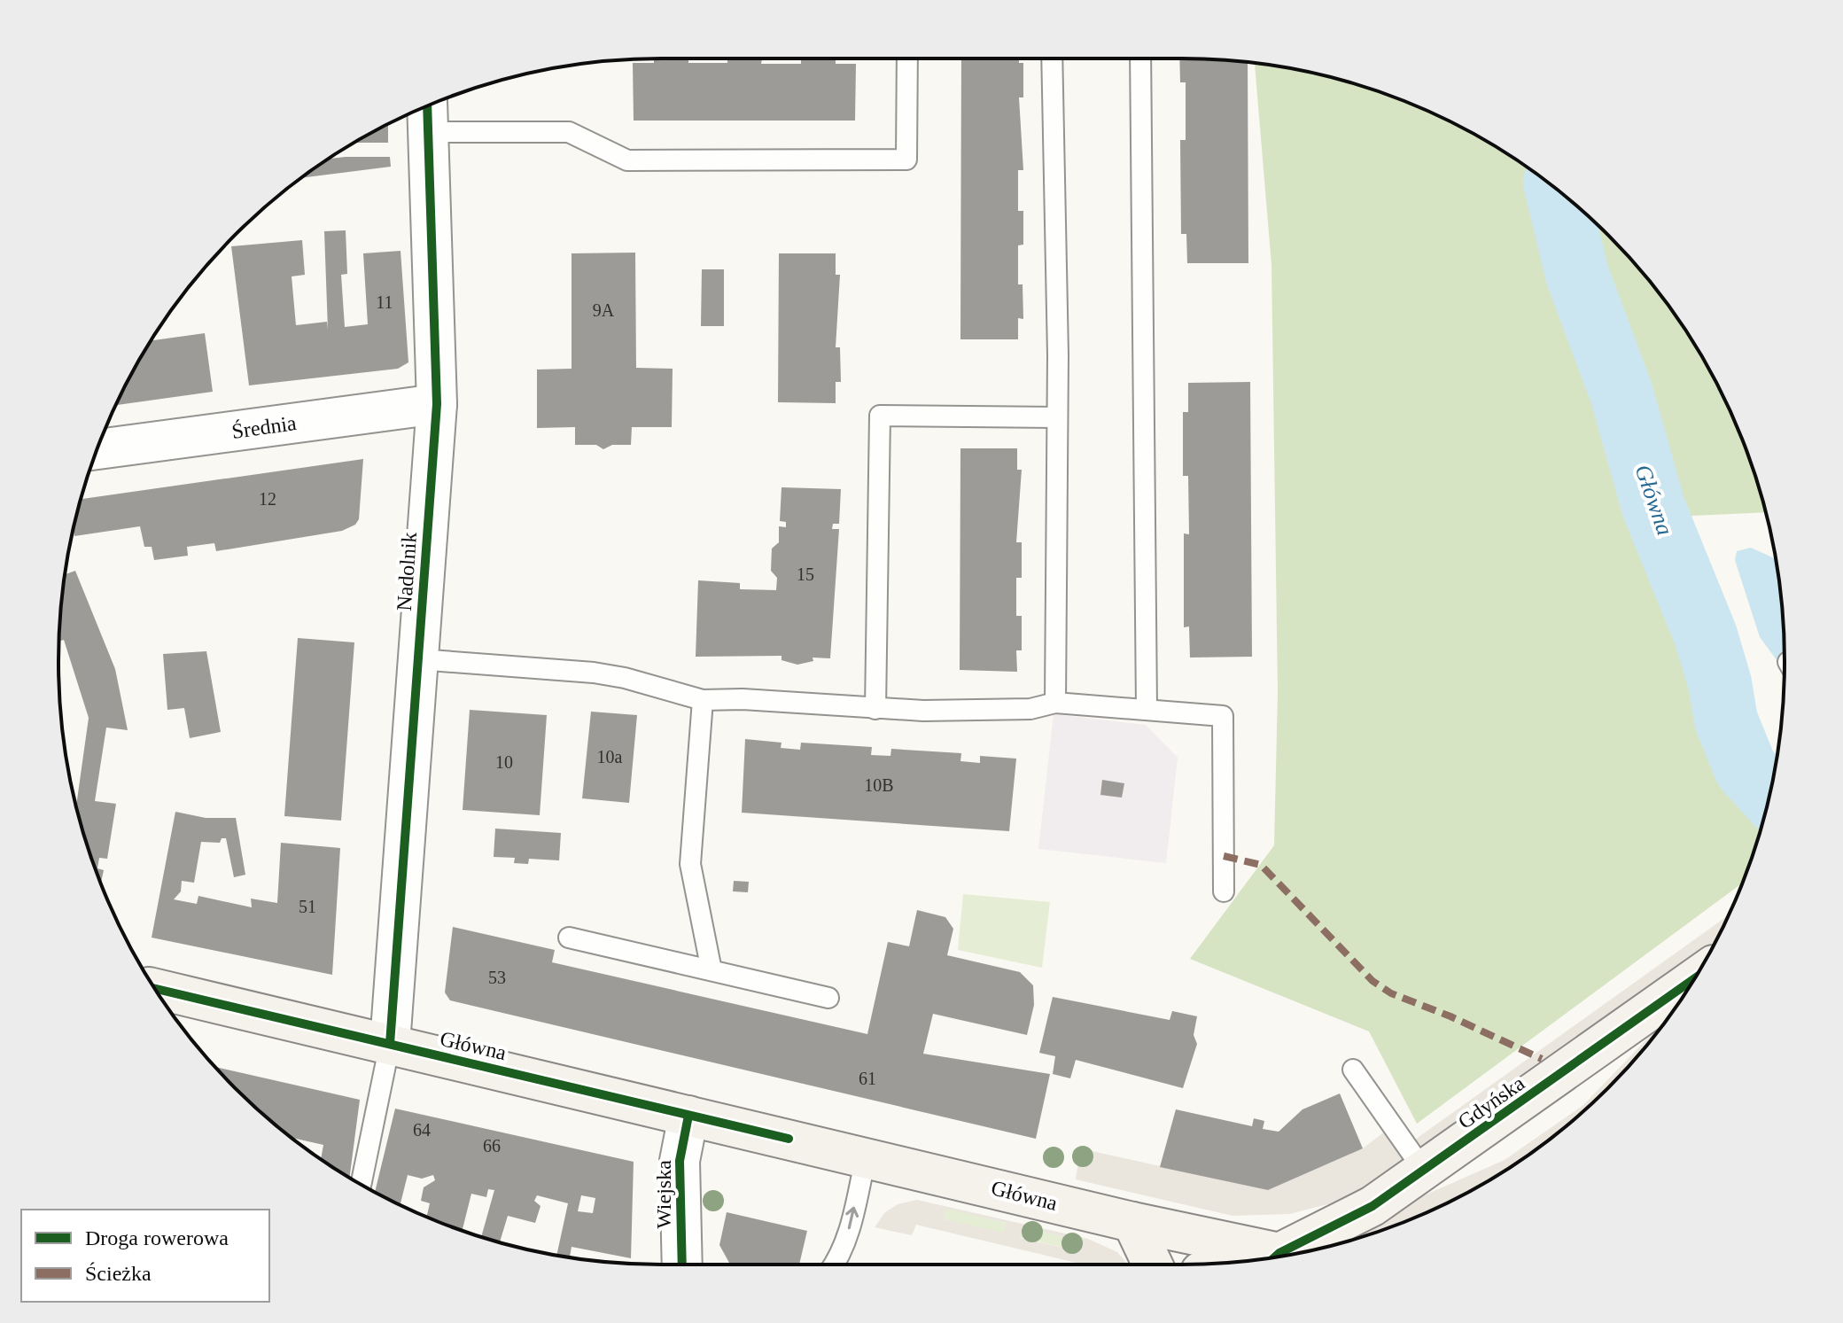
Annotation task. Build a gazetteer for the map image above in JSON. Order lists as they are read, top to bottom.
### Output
{
  "streets": {
    "street": [
      "Średnia",
      "Nadolnik",
      "Główna",
      "Gdyńska",
      "Wiejska"
    ]
  },
  "crossings": [
    ["Średnia", "Nadolnik"],
    ["Nadolnik", "Główna"],
    ["Główna", "Wiejska"]
  ],
  "water": ["Główna"],
  "house_numbers": [
    "11",
    "9A",
    "12",
    "15",
    "10a",
    "10",
    "10B",
    "51",
    "53",
    "61",
    "64",
    "66"
  ],
  "legend": ["Droga rowerowa", "Ścieżka"]
}
